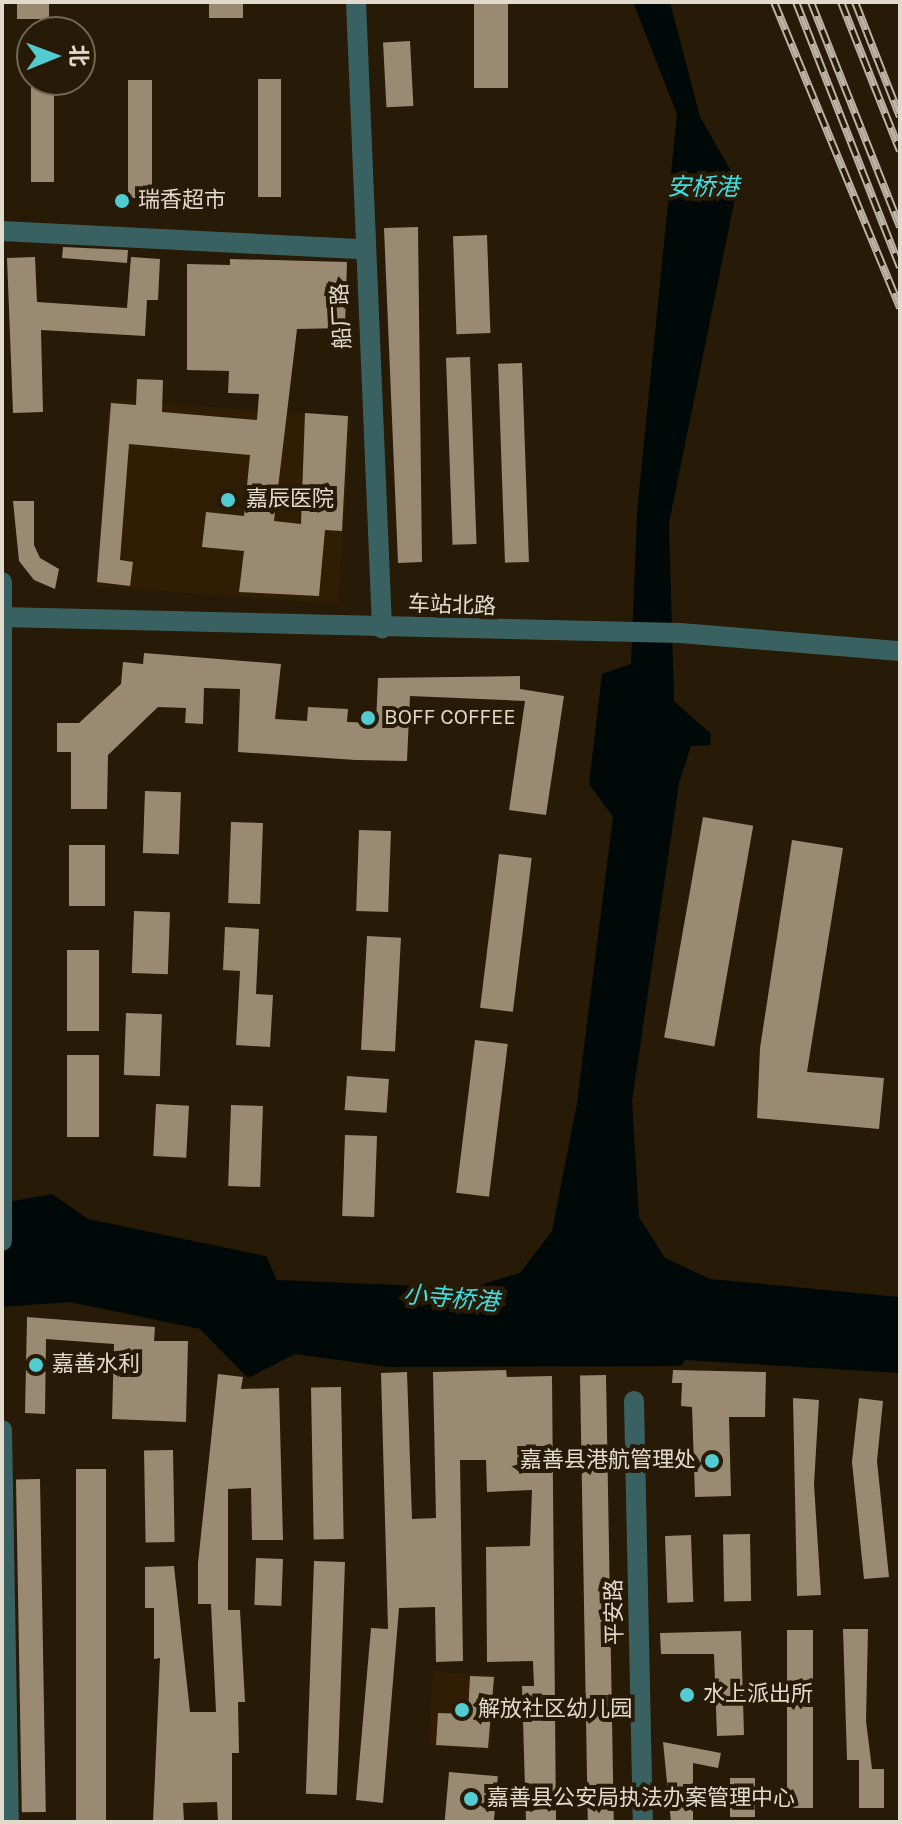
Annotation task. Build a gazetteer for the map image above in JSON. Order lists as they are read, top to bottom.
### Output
{
  "streets": {
    "street": ["船厂路", "车站北路", "平安路"]
  },
  "crossings": [
    ["船厂路", "车站北路"]
  ],
  "water": ["安桥港", "小寺桥港"],
  "places": [
    "瑞香超市",
    "嘉辰医院",
    "BOFF COFFEE",
    "嘉善水利",
    "嘉善县港航管理处",
    "水上派出所",
    "解放社区幼儿园",
    "嘉善县公安局执法办案管理中心"
  ],
  "north": "right"
}
